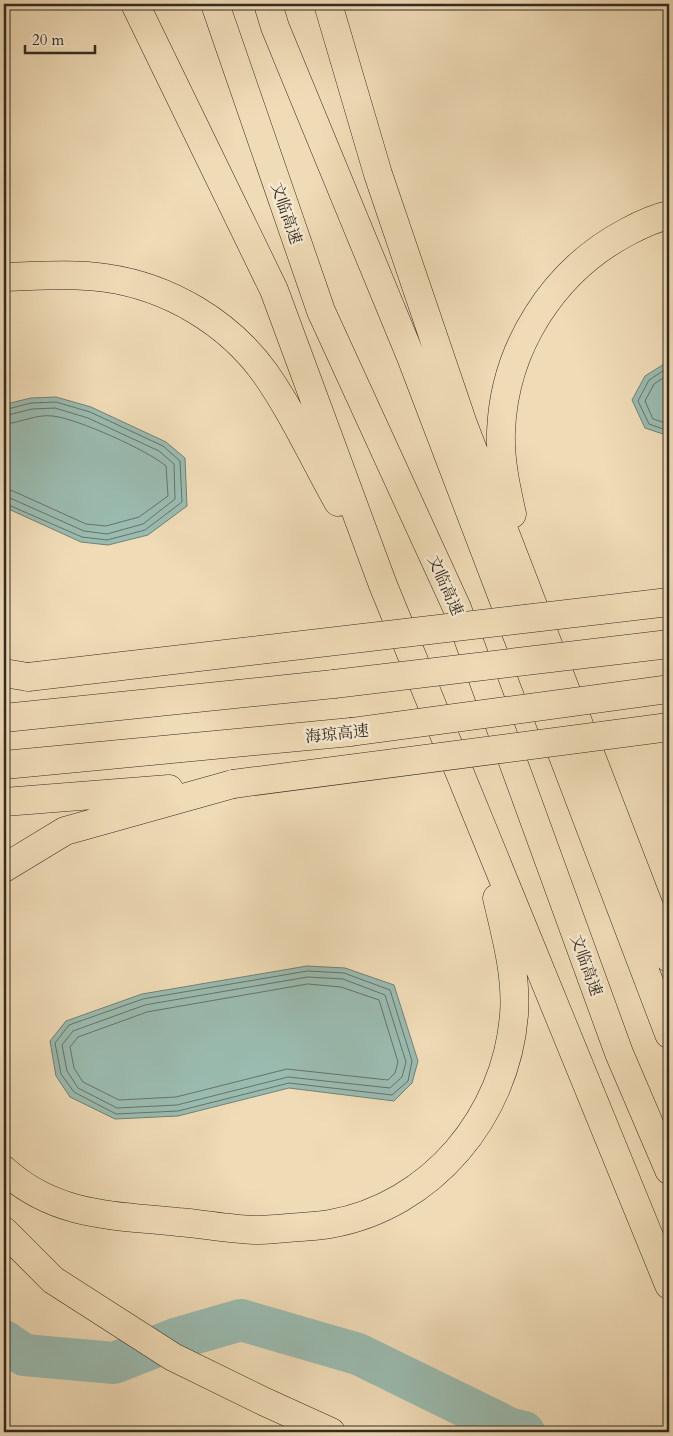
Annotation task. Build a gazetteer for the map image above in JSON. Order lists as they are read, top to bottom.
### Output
{
  "streets": {
    "highway": ["文临高速", "海琼高速"]
  },
  "scale_bar": "20 m"
}
